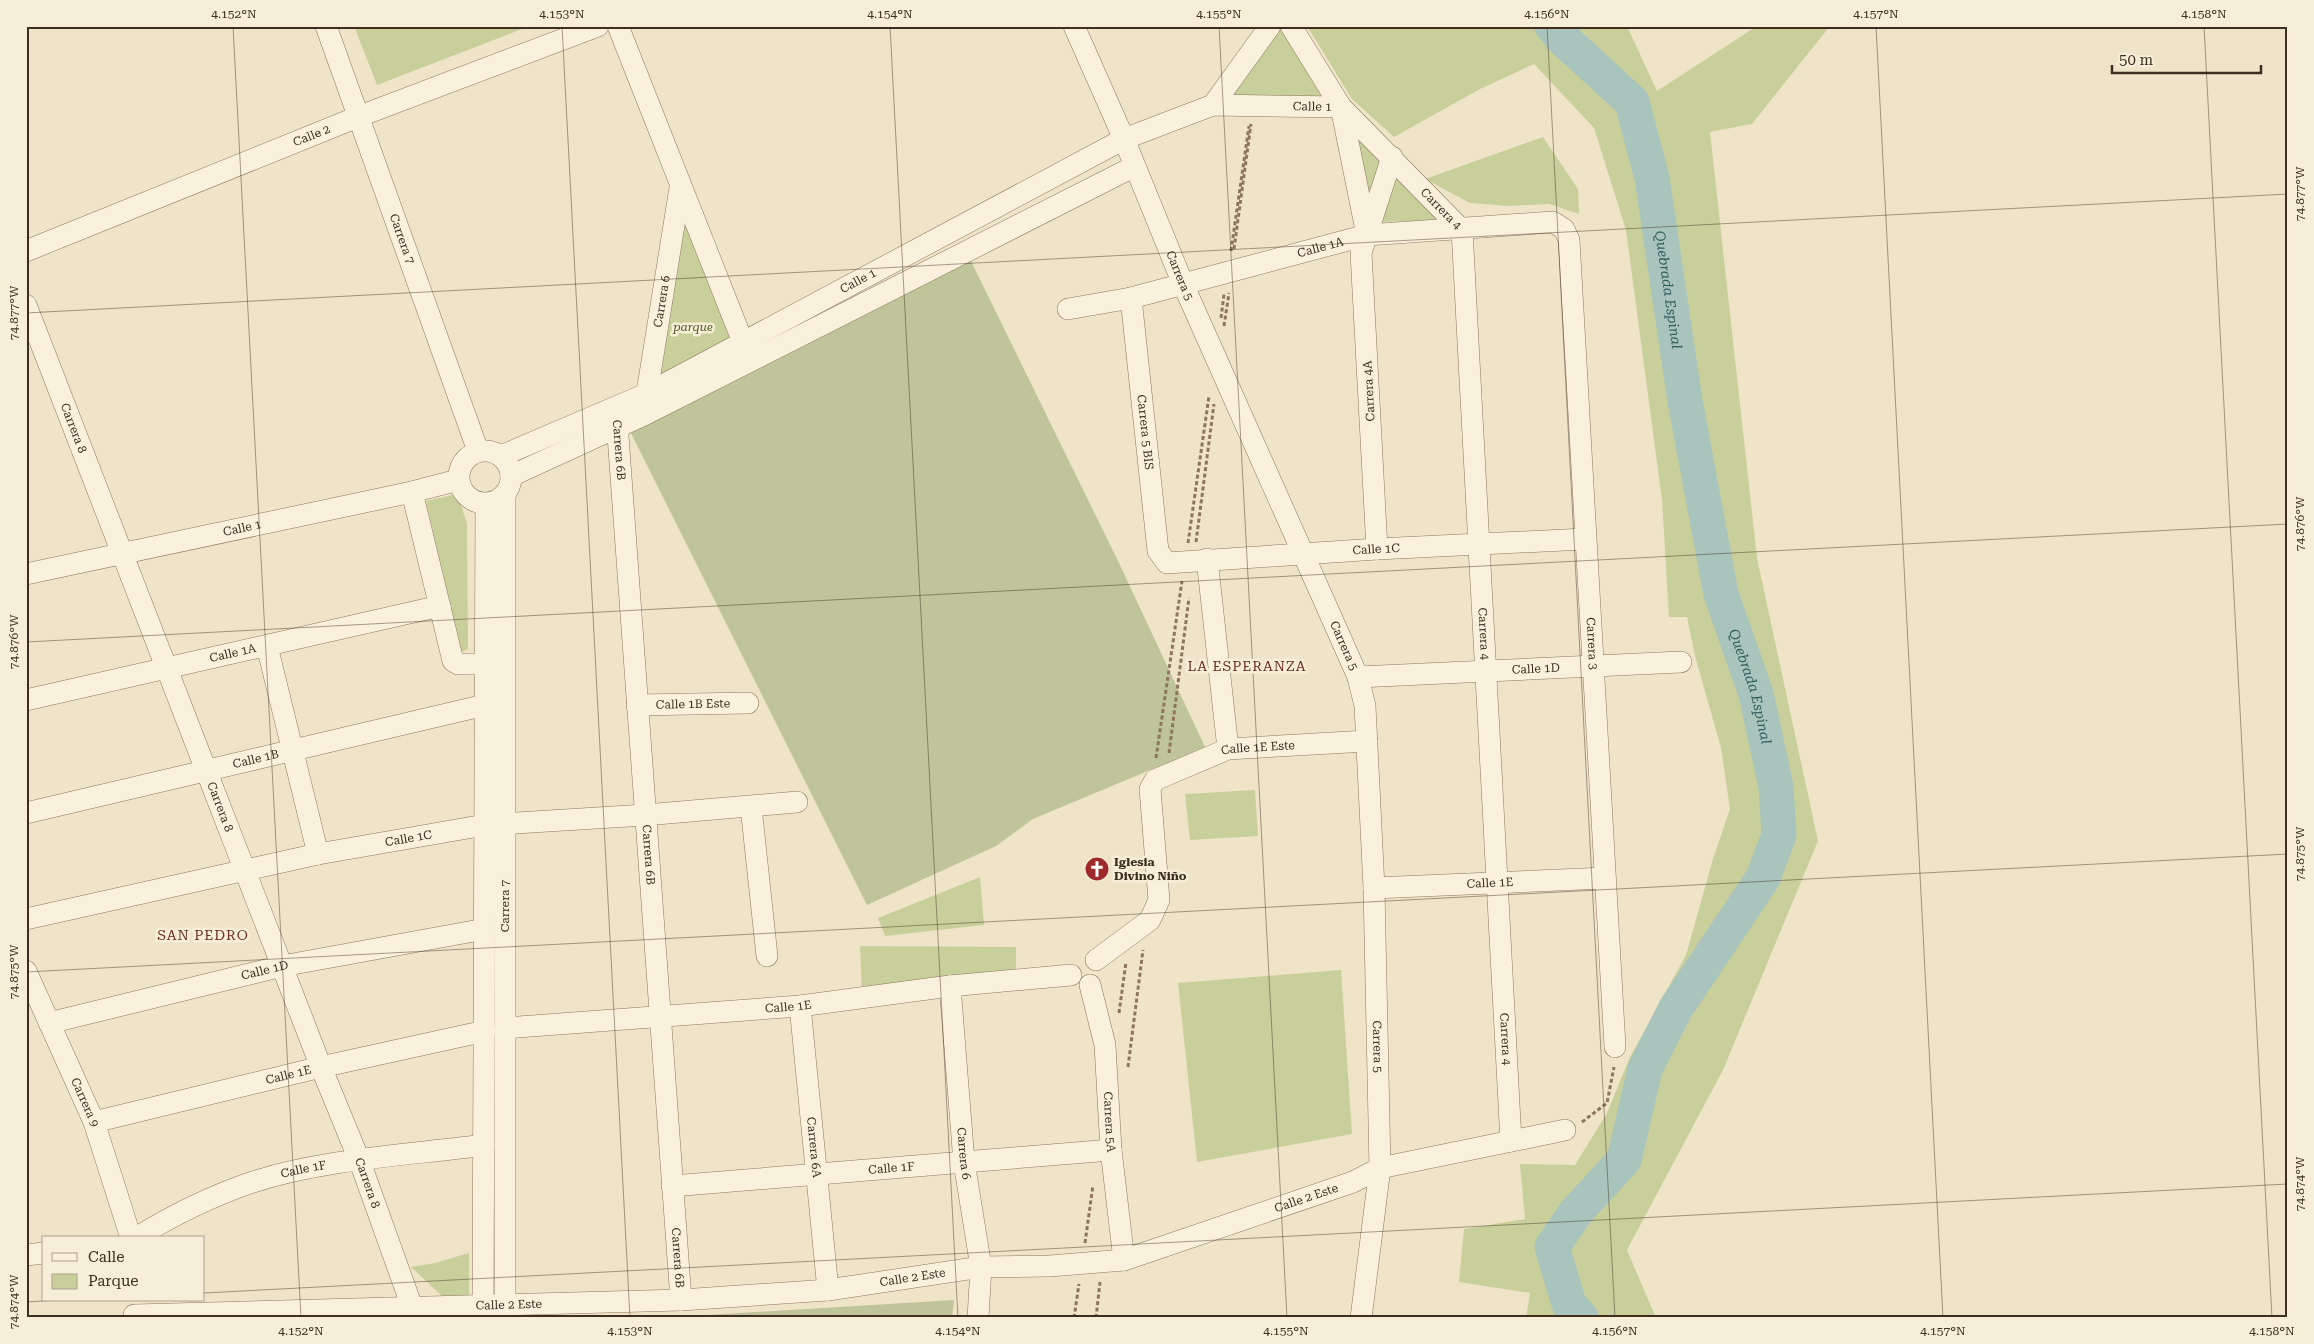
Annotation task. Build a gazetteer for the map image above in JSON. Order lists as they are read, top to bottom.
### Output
{
  "streets": {
    "street": [
      "Calle 1",
      "Calle 2",
      "Carrera 4",
      "Carrera 7",
      "Calle 1A",
      "Carrera 5",
      "Carrera 6",
      "Carrera 4A",
      "Carrera 8",
      "Carrera 5 BIS",
      "Carrera 6B",
      "Calle 1C",
      "Carrera 3",
      "Calle 1D",
      "Calle 1B Este",
      "Calle 1E Este",
      "Calle 1B",
      "Calle 1E",
      "Carrera 9",
      "Carrera 5A",
      "Carrera 6A",
      "Calle 1F",
      "Calle 2 Este"
    ]
  },
  "crossings": [
    ["Calle 1", "Carrera 4"],
    ["Calle 1", "Carrera 7"],
    ["Calle 1", "Carrera 5"],
    ["Calle 1", "Carrera 6"],
    ["Calle 1", "Carrera 4A"],
    ["Calle 1", "Carrera 8"],
    ["Calle 1", "Carrera 6B"],
    ["Calle 2", "Carrera 7"],
    ["Carrera 4", "Calle 1A"],
    ["Carrera 4", "Carrera 4A"],
    ["Carrera 4", "Calle 1C"],
    ["Carrera 4", "Calle 1D"],
    ["Carrera 4", "Calle 1E"],
    ["Carrera 4", "Calle 2 Este"],
    ["Carrera 7", "Calle 1C"],
    ["Carrera 7", "Calle 1D"],
    ["Carrera 7", "Calle 1B"],
    ["Carrera 7", "Calle 1E"],
    ["Carrera 7", "Calle 1F"],
    ["Carrera 7", "Calle 2 Este"],
    ["Calle 1A", "Carrera 5"],
    ["Calle 1A", "Carrera 4A"],
    ["Calle 1A", "Carrera 8"],
    ["Calle 1A", "Carrera 5 BIS"],
    ["Calle 1A", "Carrera 3"],
    ["Carrera 5", "Calle 1C"],
    ["Carrera 5", "Calle 1D"],
    ["Carrera 5", "Calle 1E Este"],
    ["Carrera 5", "Calle 1E"],
    ["Carrera 5", "Calle 2 Este"],
    ["Carrera 6", "Calle 1E"],
    ["Carrera 6", "Calle 1F"],
    ["Carrera 6", "Calle 2 Este"],
    ["Carrera 4A", "Calle 1C"],
    ["Carrera 8", "Calle 1C"],
    ["Carrera 8", "Calle 1D"],
    ["Carrera 8", "Calle 1B"],
    ["Carrera 8", "Calle 1E"],
    ["Carrera 8", "Calle 1F"],
    ["Carrera 8", "Calle 2 Este"],
    ["Carrera 5 BIS", "Calle 1C"],
    ["Carrera 6B", "Calle 1C"],
    ["Carrera 6B", "Calle 1B Este"],
    ["Carrera 6B", "Calle 1E"],
    ["Carrera 6B", "Calle 1F"],
    ["Carrera 6B", "Calle 2 Este"],
    ["Calle 1C", "Carrera 3"],
    ["Carrera 3", "Calle 1D"],
    ["Carrera 3", "Calle 1E"],
    ["Calle 1D", "Carrera 9"],
    ["Calle 1E", "Carrera 9"],
    ["Calle 1E", "Carrera 5A"],
    ["Calle 1E", "Carrera 6A"],
    ["Carrera 5A", "Calle 1F"],
    ["Carrera 5A", "Calle 2 Este"],
    ["Carrera 6A", "Calle 1F"],
    ["Carrera 6A", "Calle 2 Este"]
  ],
  "districts": ["LA ESPERANZA", "SAN PEDRO"],
  "water": ["Quebrada Espinal"],
  "parks": ["parque"],
  "places": {
    "church": ["Iglesia Divino Niño"]
  },
  "legend": ["Calle", "Parque"],
  "scale_bar": "50 m",
  "coordinates": [
    "4.152°N",
    "4.153°N",
    "4.154°N",
    "4.155°N",
    "4.156°N",
    "4.157°N",
    "4.158°N",
    "74.877°W",
    "74.876°W",
    "74.875°W",
    "74.874°W"
  ]
}
